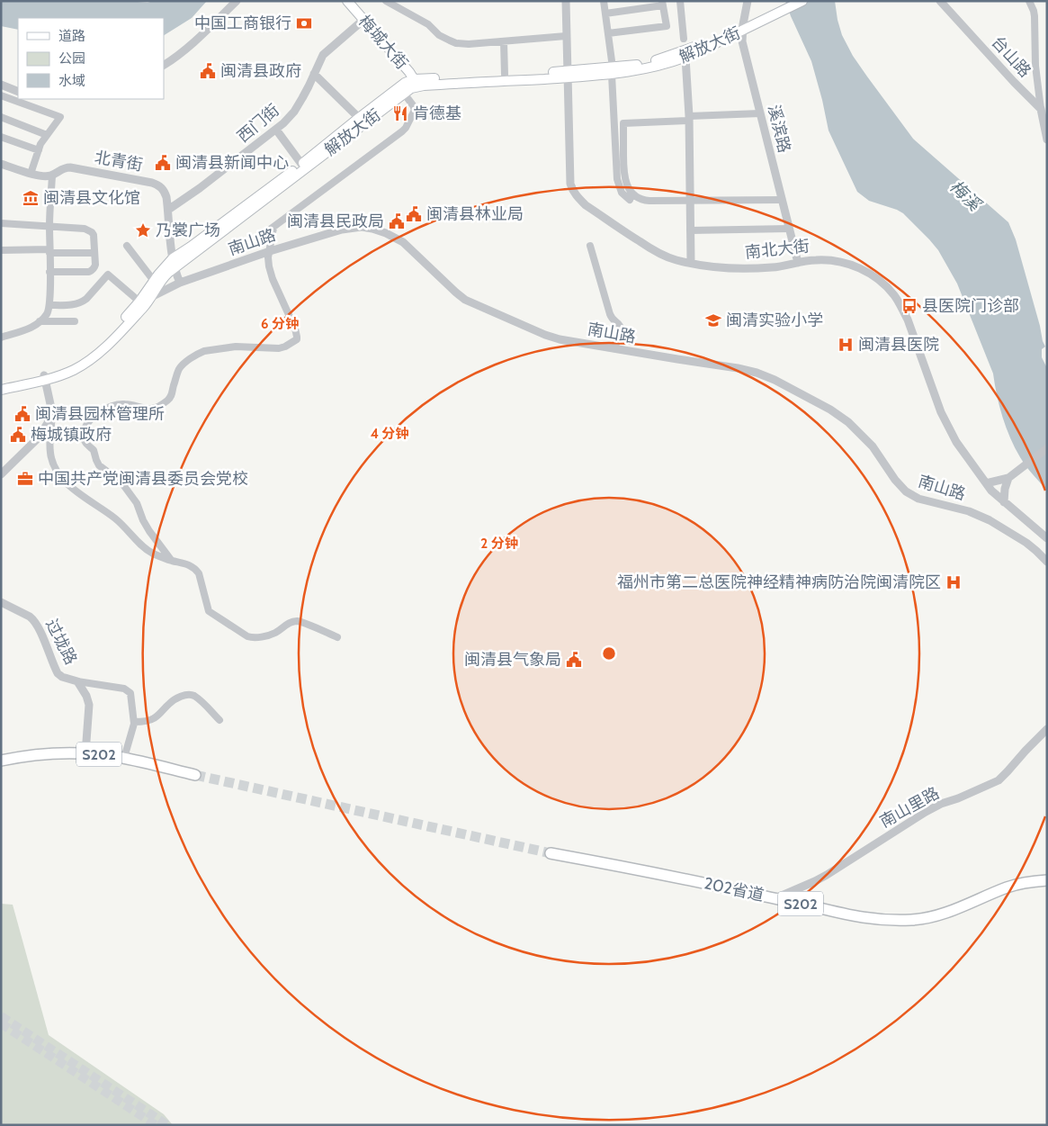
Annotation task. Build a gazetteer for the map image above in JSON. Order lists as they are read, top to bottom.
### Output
{
  "streets": {
    "main road": [
      "梅城大街",
      "解放大街",
      "S202",
      "202省道"
    ],
    "street": [
      "台山路",
      "西门街",
      "溪滨路",
      "北青街",
      "南山路",
      "南北大街",
      "过垅路",
      "南山里路"
    ]
  },
  "crossings": [
    ["梅城大街", "解放大街"],
    ["梅城大街", "西门街"],
    ["解放大街", "溪滨路"],
    ["解放大街", "北青街"],
    ["解放大街", "南山路"],
    ["解放大街", "南北大街"],
    ["西门街", "北青街"],
    ["溪滨路", "南北大街"],
    ["北青街", "南山路"],
    ["过垅路", "S202"],
    ["南山里路", "202省道"]
  ],
  "water": ["梅溪"],
  "places": {
    "bank": ["中国工商银行"],
    "public building": [
      "闽清县政府",
      "闽清县新闻中心",
      "闽清县林业局",
      "闽清县民政局",
      "闽清县园林管理所",
      "梅城镇政府",
      "闽清县气象局"
    ],
    "restaurant": ["肯德基"],
    "museum": ["闽清县文化馆"],
    "place": ["乃裳广场"],
    "bus stop": ["县医院门诊部"],
    "school or university": ["闽清实验小学"],
    "hospital": ["闽清县医院", "福州市第二总医院神经精神病防治院闽清院区"],
    "office": ["中国共产党闽清县委员会党校"]
  },
  "legend": ["道路", "公园", "水域"],
  "rings": ["6 分钟", "4 分钟", "2 分钟"]
}
